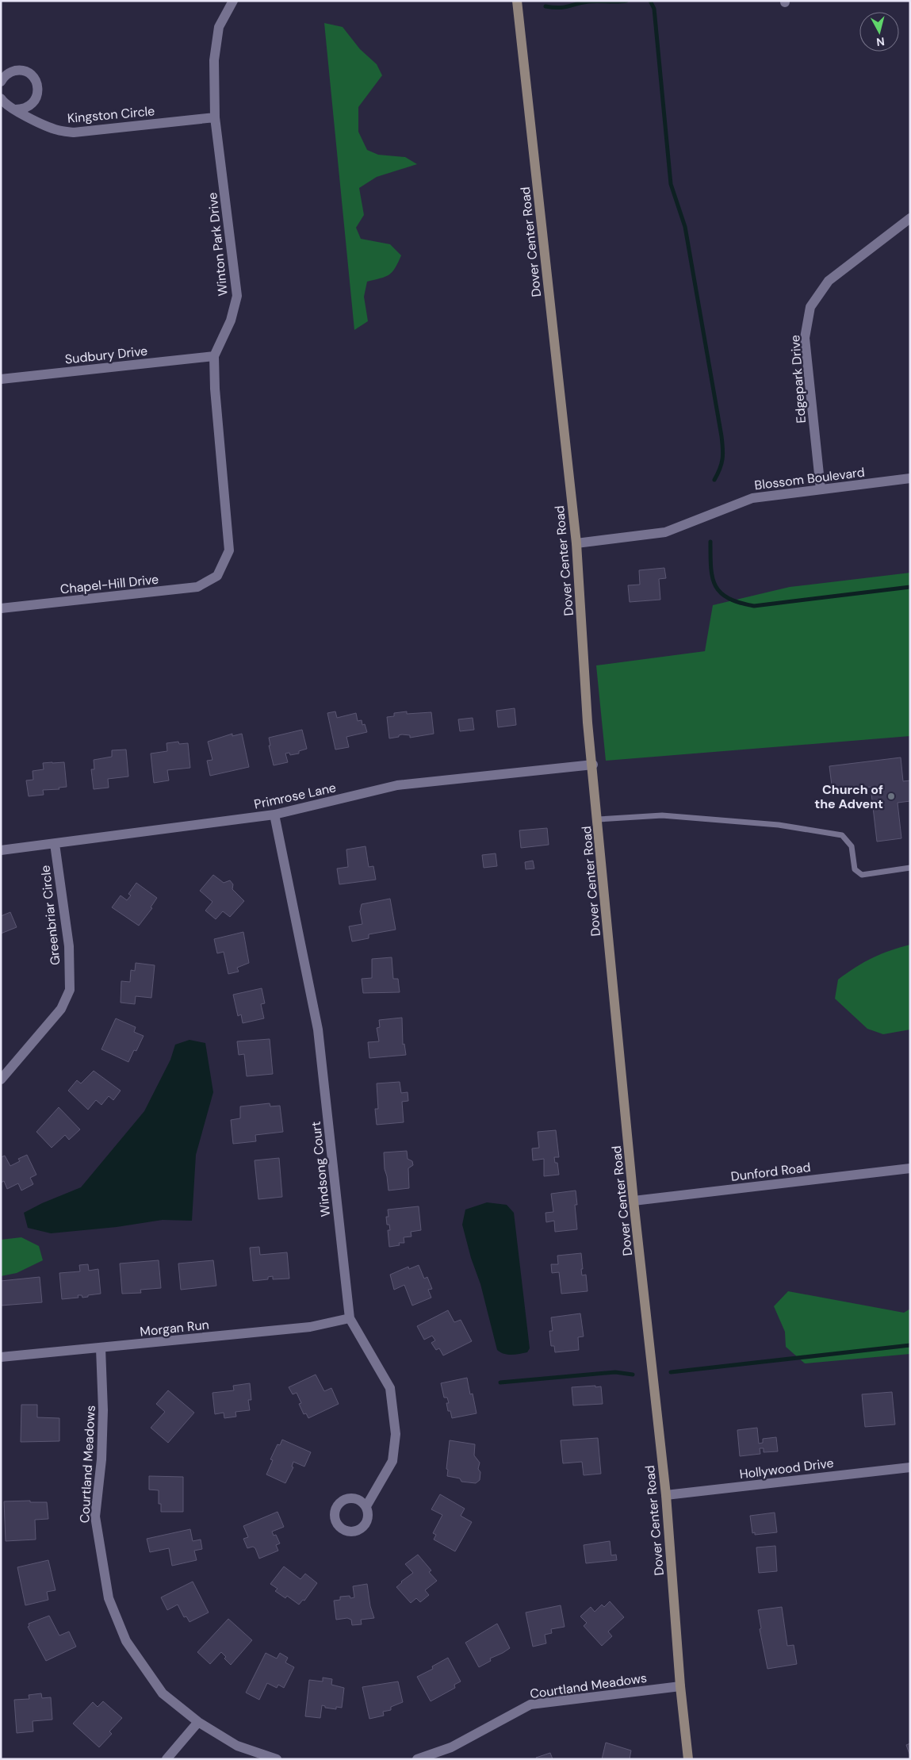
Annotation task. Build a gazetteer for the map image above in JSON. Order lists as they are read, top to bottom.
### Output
{
  "streets": {
    "street": [
      "Kingston Circle",
      "Dover Center Road",
      "Winton Park Drive",
      "Sudbury Drive",
      "Edgepark Drive",
      "Blossom Boulevard",
      "Chapel-Hill Drive",
      "Primrose Lane",
      "Greenbriar Circle",
      "Windsong Court",
      "Dunford Road",
      "Morgan Run",
      "Courtland Meadows",
      "Hollywood Drive"
    ]
  },
  "crossings": [
    ["Kingston Circle", "Winton Park Drive"],
    ["Dover Center Road", "Blossom Boulevard"],
    ["Dover Center Road", "Primrose Lane"],
    ["Dover Center Road", "Dunford Road"],
    ["Dover Center Road", "Courtland Meadows"],
    ["Dover Center Road", "Hollywood Drive"],
    ["Winton Park Drive", "Sudbury Drive"],
    ["Winton Park Drive", "Chapel-Hill Drive"],
    ["Edgepark Drive", "Blossom Boulevard"],
    ["Primrose Lane", "Greenbriar Circle"],
    ["Primrose Lane", "Windsong Court"],
    ["Windsong Court", "Morgan Run"],
    ["Morgan Run", "Courtland Meadows"]
  ],
  "places": ["Church of the Advent"],
  "north": "bottom"
}
